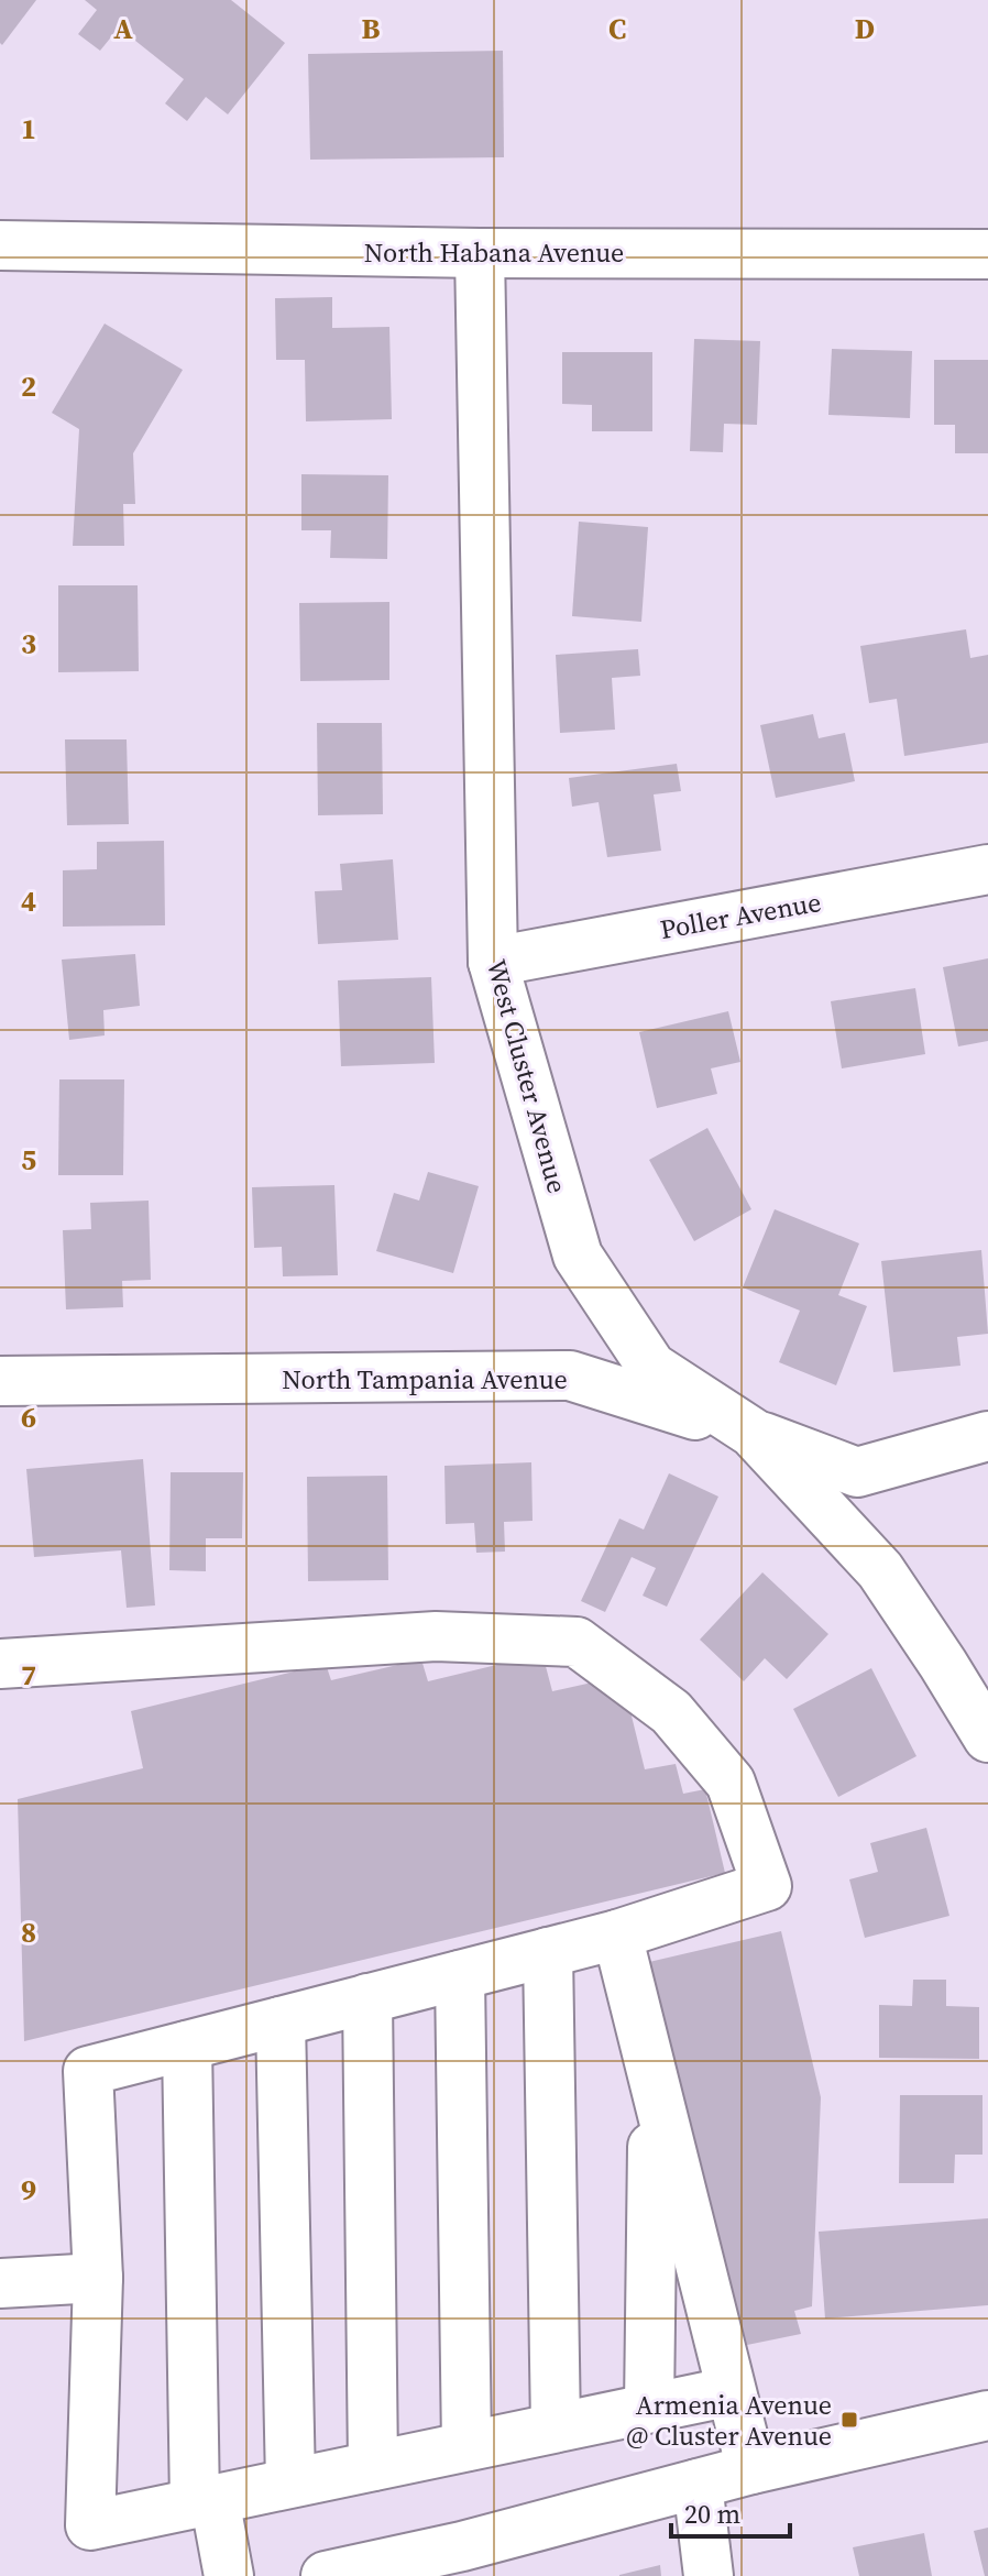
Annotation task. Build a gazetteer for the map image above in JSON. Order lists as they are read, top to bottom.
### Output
{
  "streets": {
    "street": [
      "North Habana Avenue",
      "Poller Avenue",
      "West Cluster Avenue",
      "North Tampania Avenue"
    ]
  },
  "crossings": [
    ["North Habana Avenue", "West Cluster Avenue"],
    ["Poller Avenue", "West Cluster Avenue"],
    ["West Cluster Avenue", "North Tampania Avenue"]
  ],
  "places": {
    "transit": ["Armenia Avenue @ Cluster Avenue"]
  },
  "scale_bar": "20 m",
  "grid": {
    "columns": [
      "A",
      "B",
      "C",
      "D"
    ],
    "rows": [
      "1",
      "2",
      "3",
      "4",
      "5",
      "6",
      "7",
      "8",
      "9"
    ]
  }
}
